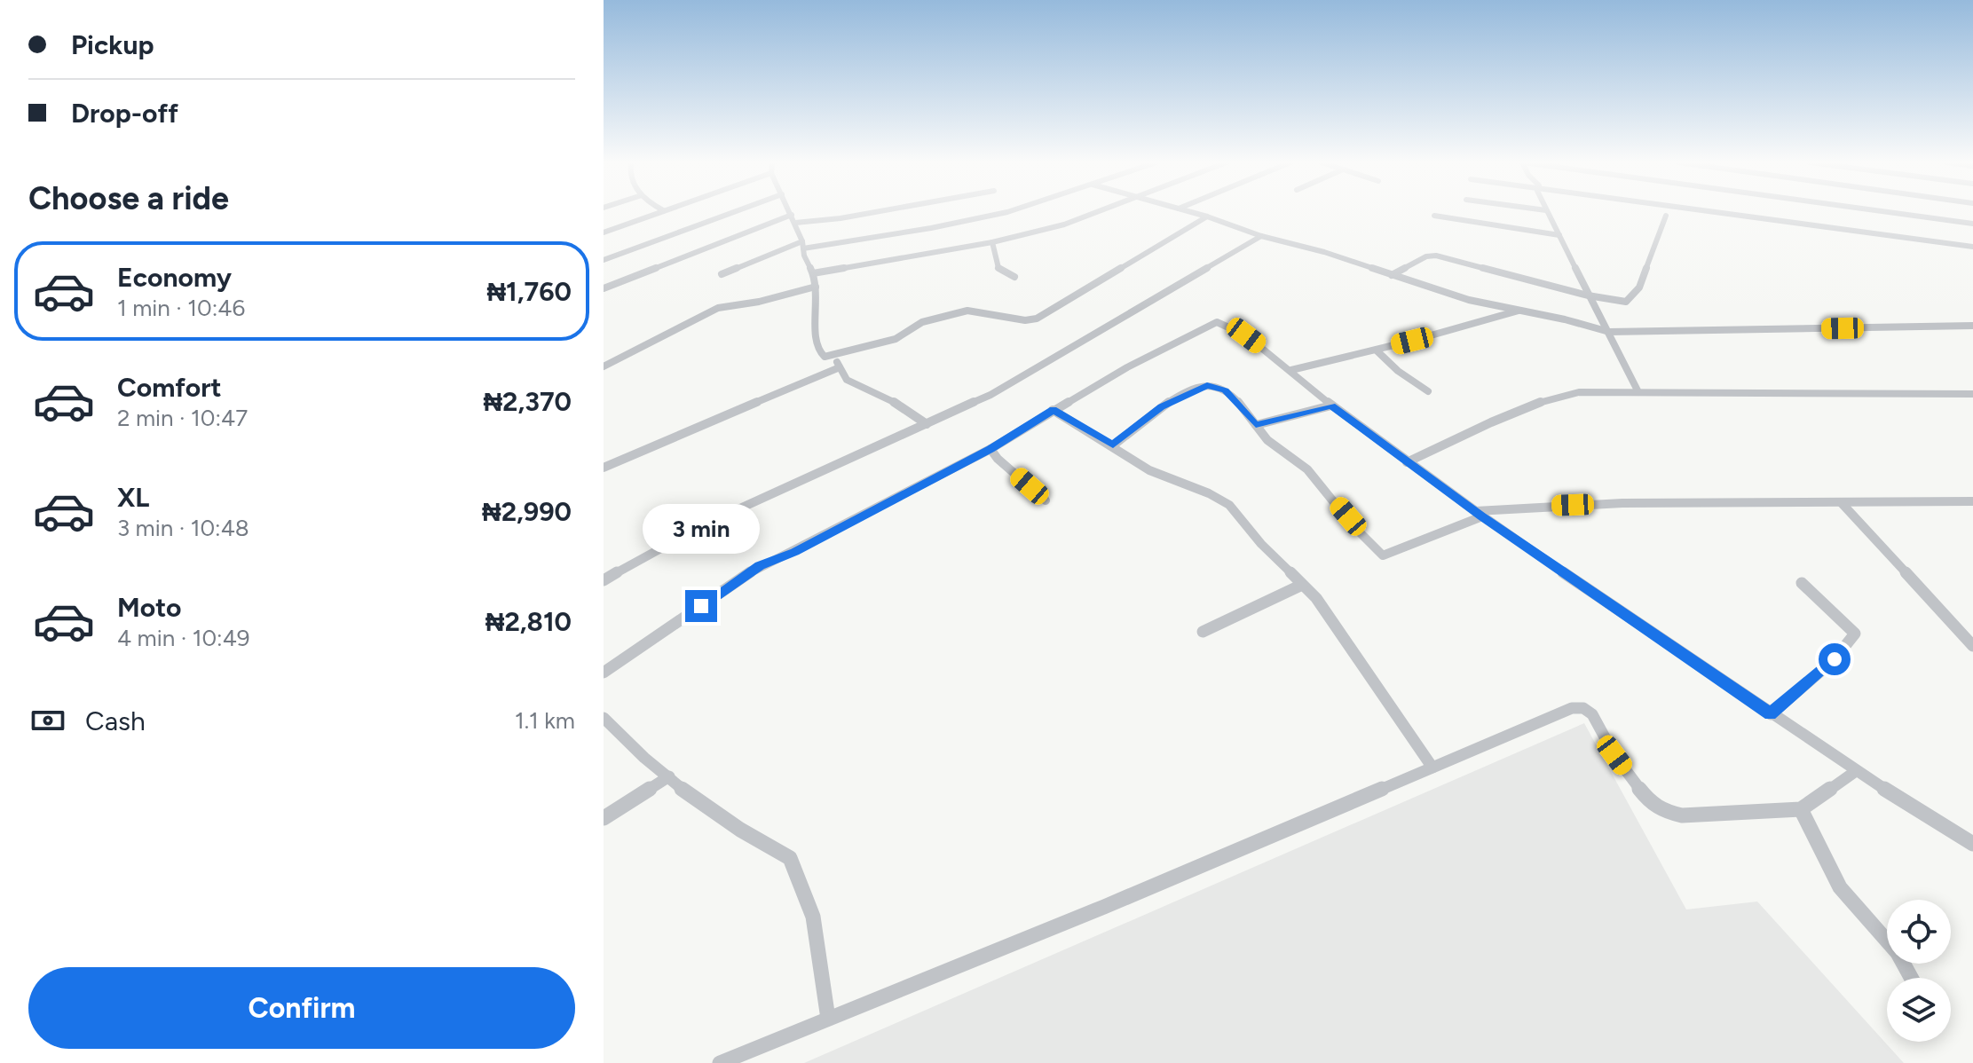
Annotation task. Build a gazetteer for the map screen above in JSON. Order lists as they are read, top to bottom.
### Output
{
  "page": {
    "banner": ["Pickup", "Drop-off"],
    "heading": "Choose a ride",
    "list": [
      {
        "name": "Economy",
        "note": "1 min · 10:46",
        "value": "₦1,760"
      },
      {
        "name": "Comfort",
        "note": "2 min · 10:47",
        "value": "₦2,370"
      },
      {
        "name": "XL",
        "note": "3 min · 10:48",
        "value": "₦2,990"
      },
      {
        "name": "Moto",
        "note": "4 min · 10:49",
        "value": "₦2,810"
      }
    ],
    "bubble": "3 min",
    "pay": ["Cash", "1.1 km"],
    "buttons": "Confirm"
  }
}
